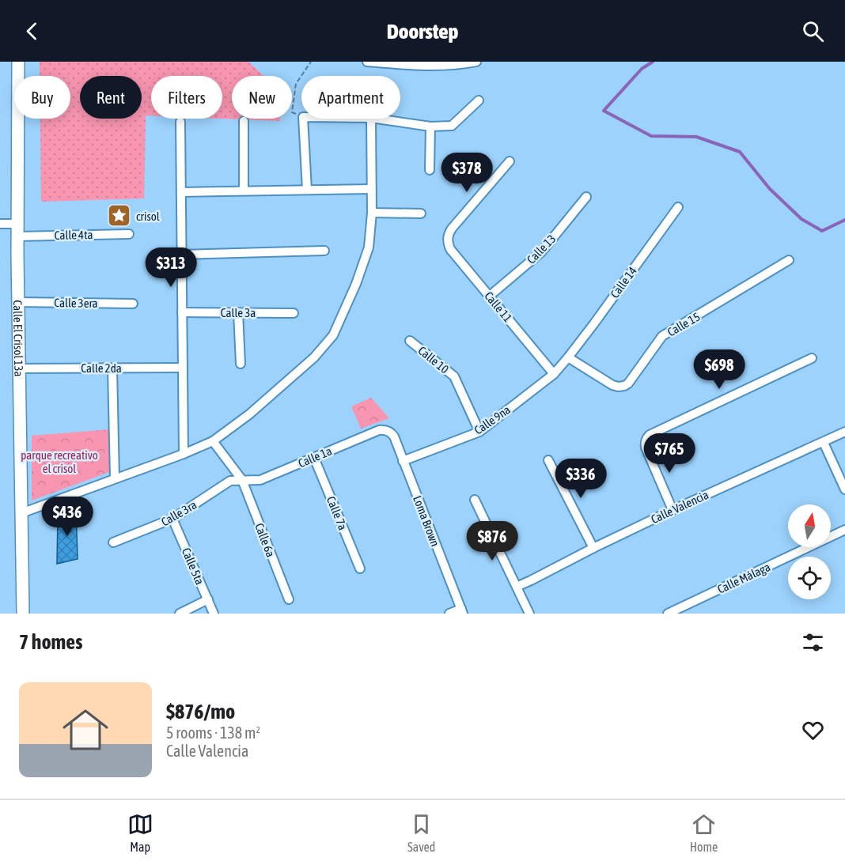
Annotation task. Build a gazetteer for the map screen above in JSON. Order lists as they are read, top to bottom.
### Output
{
  "streets": {
    "street": [
      "Calle 4ta",
      "Calle 13",
      "Calle 14",
      "Calle 3era",
      "Calle 11",
      "Calle 3a",
      "Calle 15",
      "Calle El Crisol 13a",
      "Calle 10",
      "Calle 2da",
      "Calle 9na",
      "Calle 1a",
      "Calle Valencia",
      "Calle 3ra",
      "Calle 7a",
      "Loma Brown",
      "Calle 6a",
      "Calle 5ta",
      "Calle Málaga"
    ]
  },
  "crossings": [
    ["Calle 4ta", "Calle El Crisol 13a"],
    ["Calle 13", "Calle 11"],
    ["Calle 14", "Calle 15"],
    ["Calle 14", "Calle 9na"],
    ["Calle 3era", "Calle El Crisol 13a"],
    ["Calle 11", "Calle 9na"],
    ["Calle 15", "Calle 9na"],
    ["Calle El Crisol 13a", "Calle 2da"],
    ["Calle 10", "Calle 9na"],
    ["Calle 9na", "Loma Brown"],
    ["Calle 1a", "Calle 3ra"],
    ["Calle 1a", "Calle 7a"],
    ["Calle 1a", "Loma Brown"],
    ["Calle 1a", "Calle 6a"],
    ["Calle 3ra", "Calle 6a"],
    ["Calle 3ra", "Calle 5ta"]
  ],
  "parks": ["parque recreativo el crisol"],
  "places": {
    "place": ["crisol"]
  },
  "north": "top",
  "page": {
    "header": "Doorstep",
    "chip": [
      "Buy",
      "Rent",
      "Filters",
      "New",
      "Apartment"
    ],
    "price": [
      "$378",
      "$313",
      "$698",
      "$765",
      "$336",
      "$436",
      "$876"
    ],
    "heading": "7 homes",
    "list": [
      {
        "name": "$876/mo",
        "note": "5 rooms · 138 m² · Calle Valencia"
      }
    ],
    "tabs": ["Map", "Saved", "Home"]
  }
}
